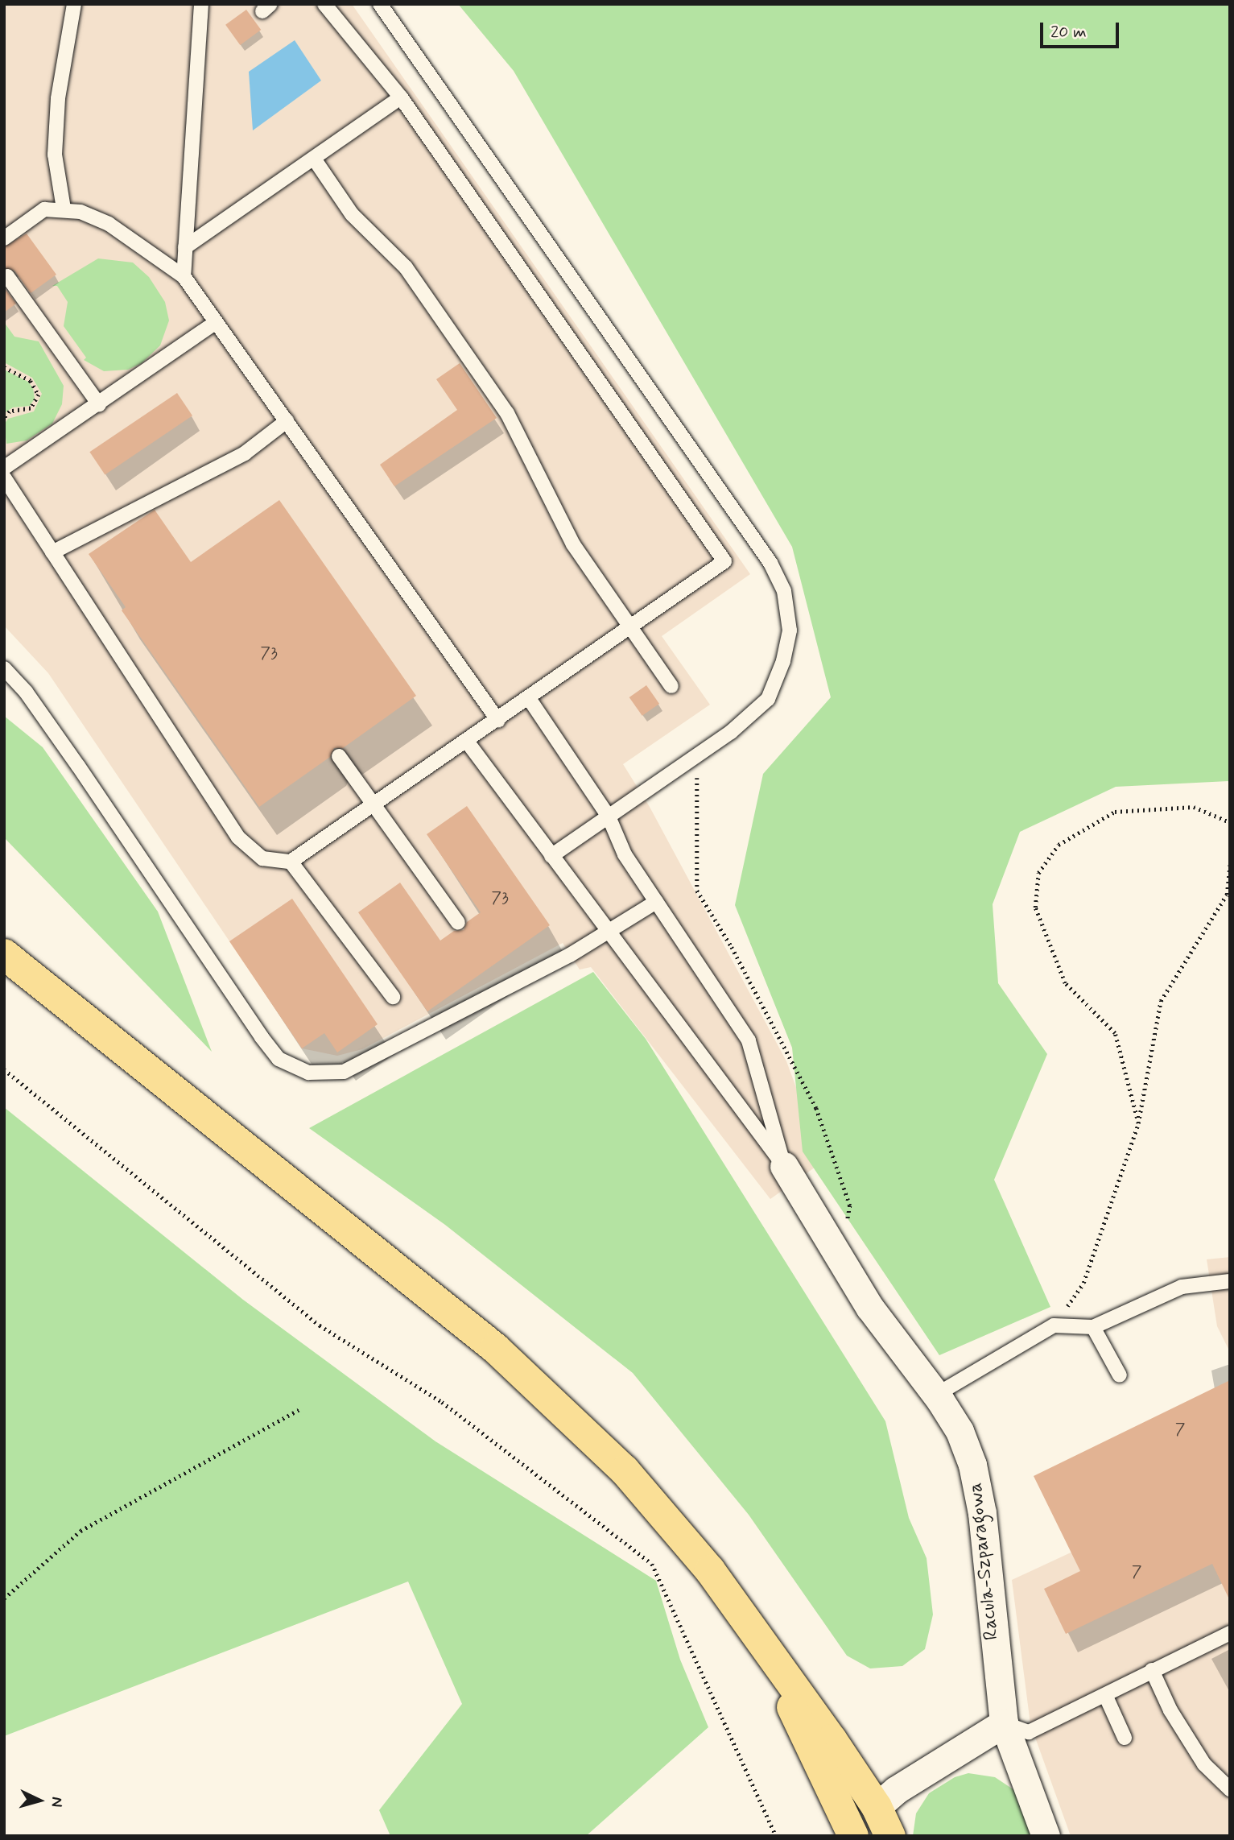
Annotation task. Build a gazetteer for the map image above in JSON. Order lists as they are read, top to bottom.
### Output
{
  "streets": {
    "street": ["Racula-Szparagowa"]
  },
  "house_numbers": [
    "73",
    "73",
    "7",
    "7"
  ],
  "scale_bar": "20 m",
  "north": "right"
}
